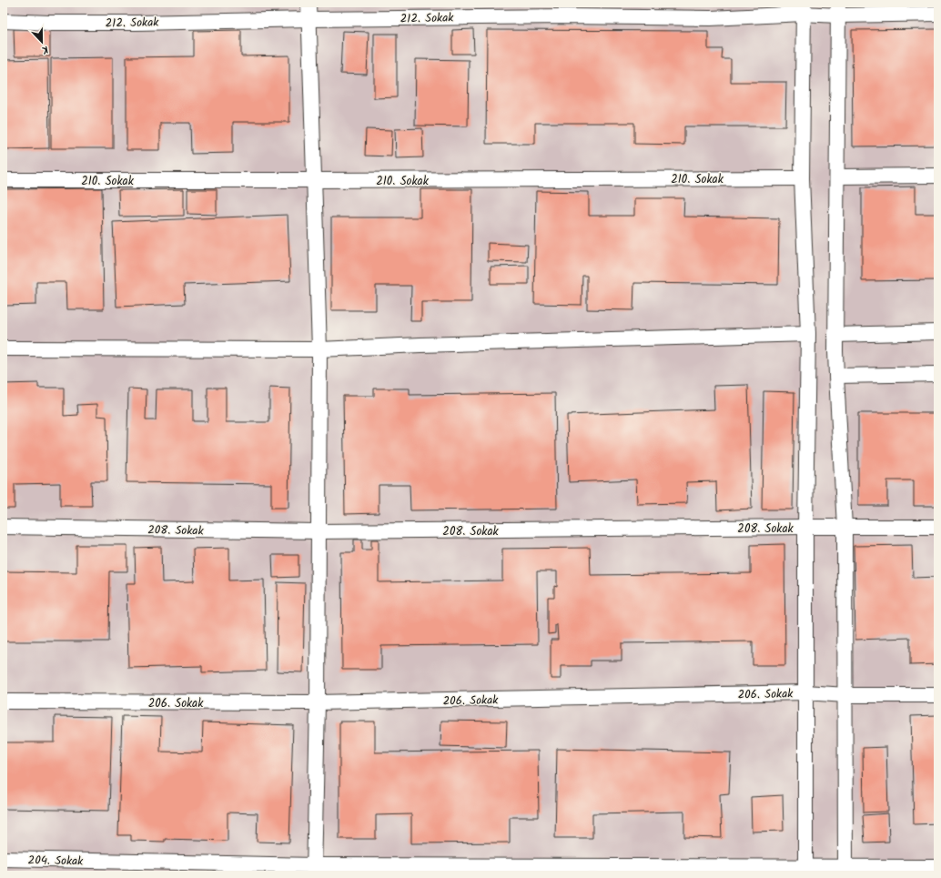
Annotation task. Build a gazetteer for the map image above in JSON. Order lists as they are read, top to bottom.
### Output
{
  "streets": {
    "street": [
      "212. Sokak",
      "210. Sokak",
      "208. Sokak",
      "206. Sokak",
      "204. Sokak"
    ]
  },
  "north": "bottom"
}
